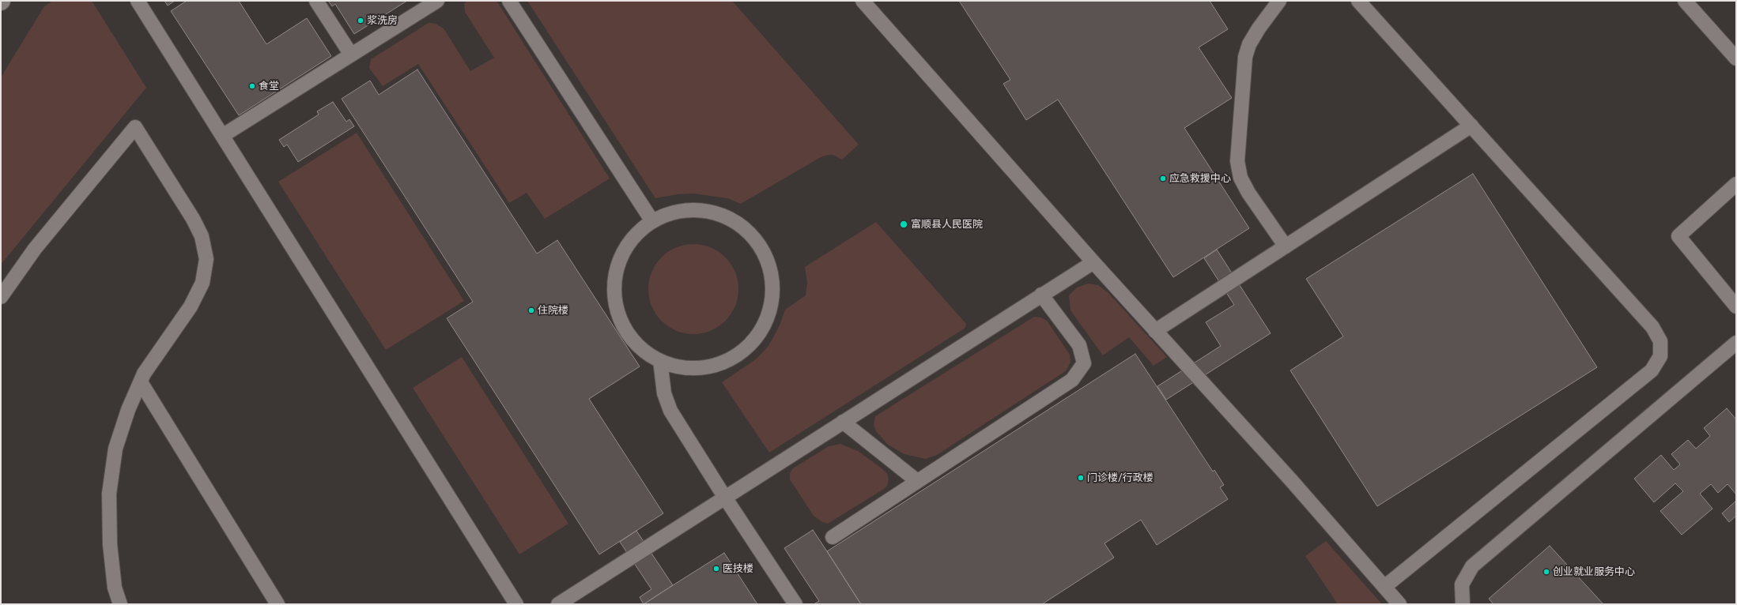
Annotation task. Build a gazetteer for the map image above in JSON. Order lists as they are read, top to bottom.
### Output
{
  "places": [
    "浆洗房",
    "食堂",
    "应急救援中心",
    "富顺县人民医院",
    "住院楼",
    "门诊楼/行政楼",
    "医技楼",
    "创业就业服务中心"
  ]
}
